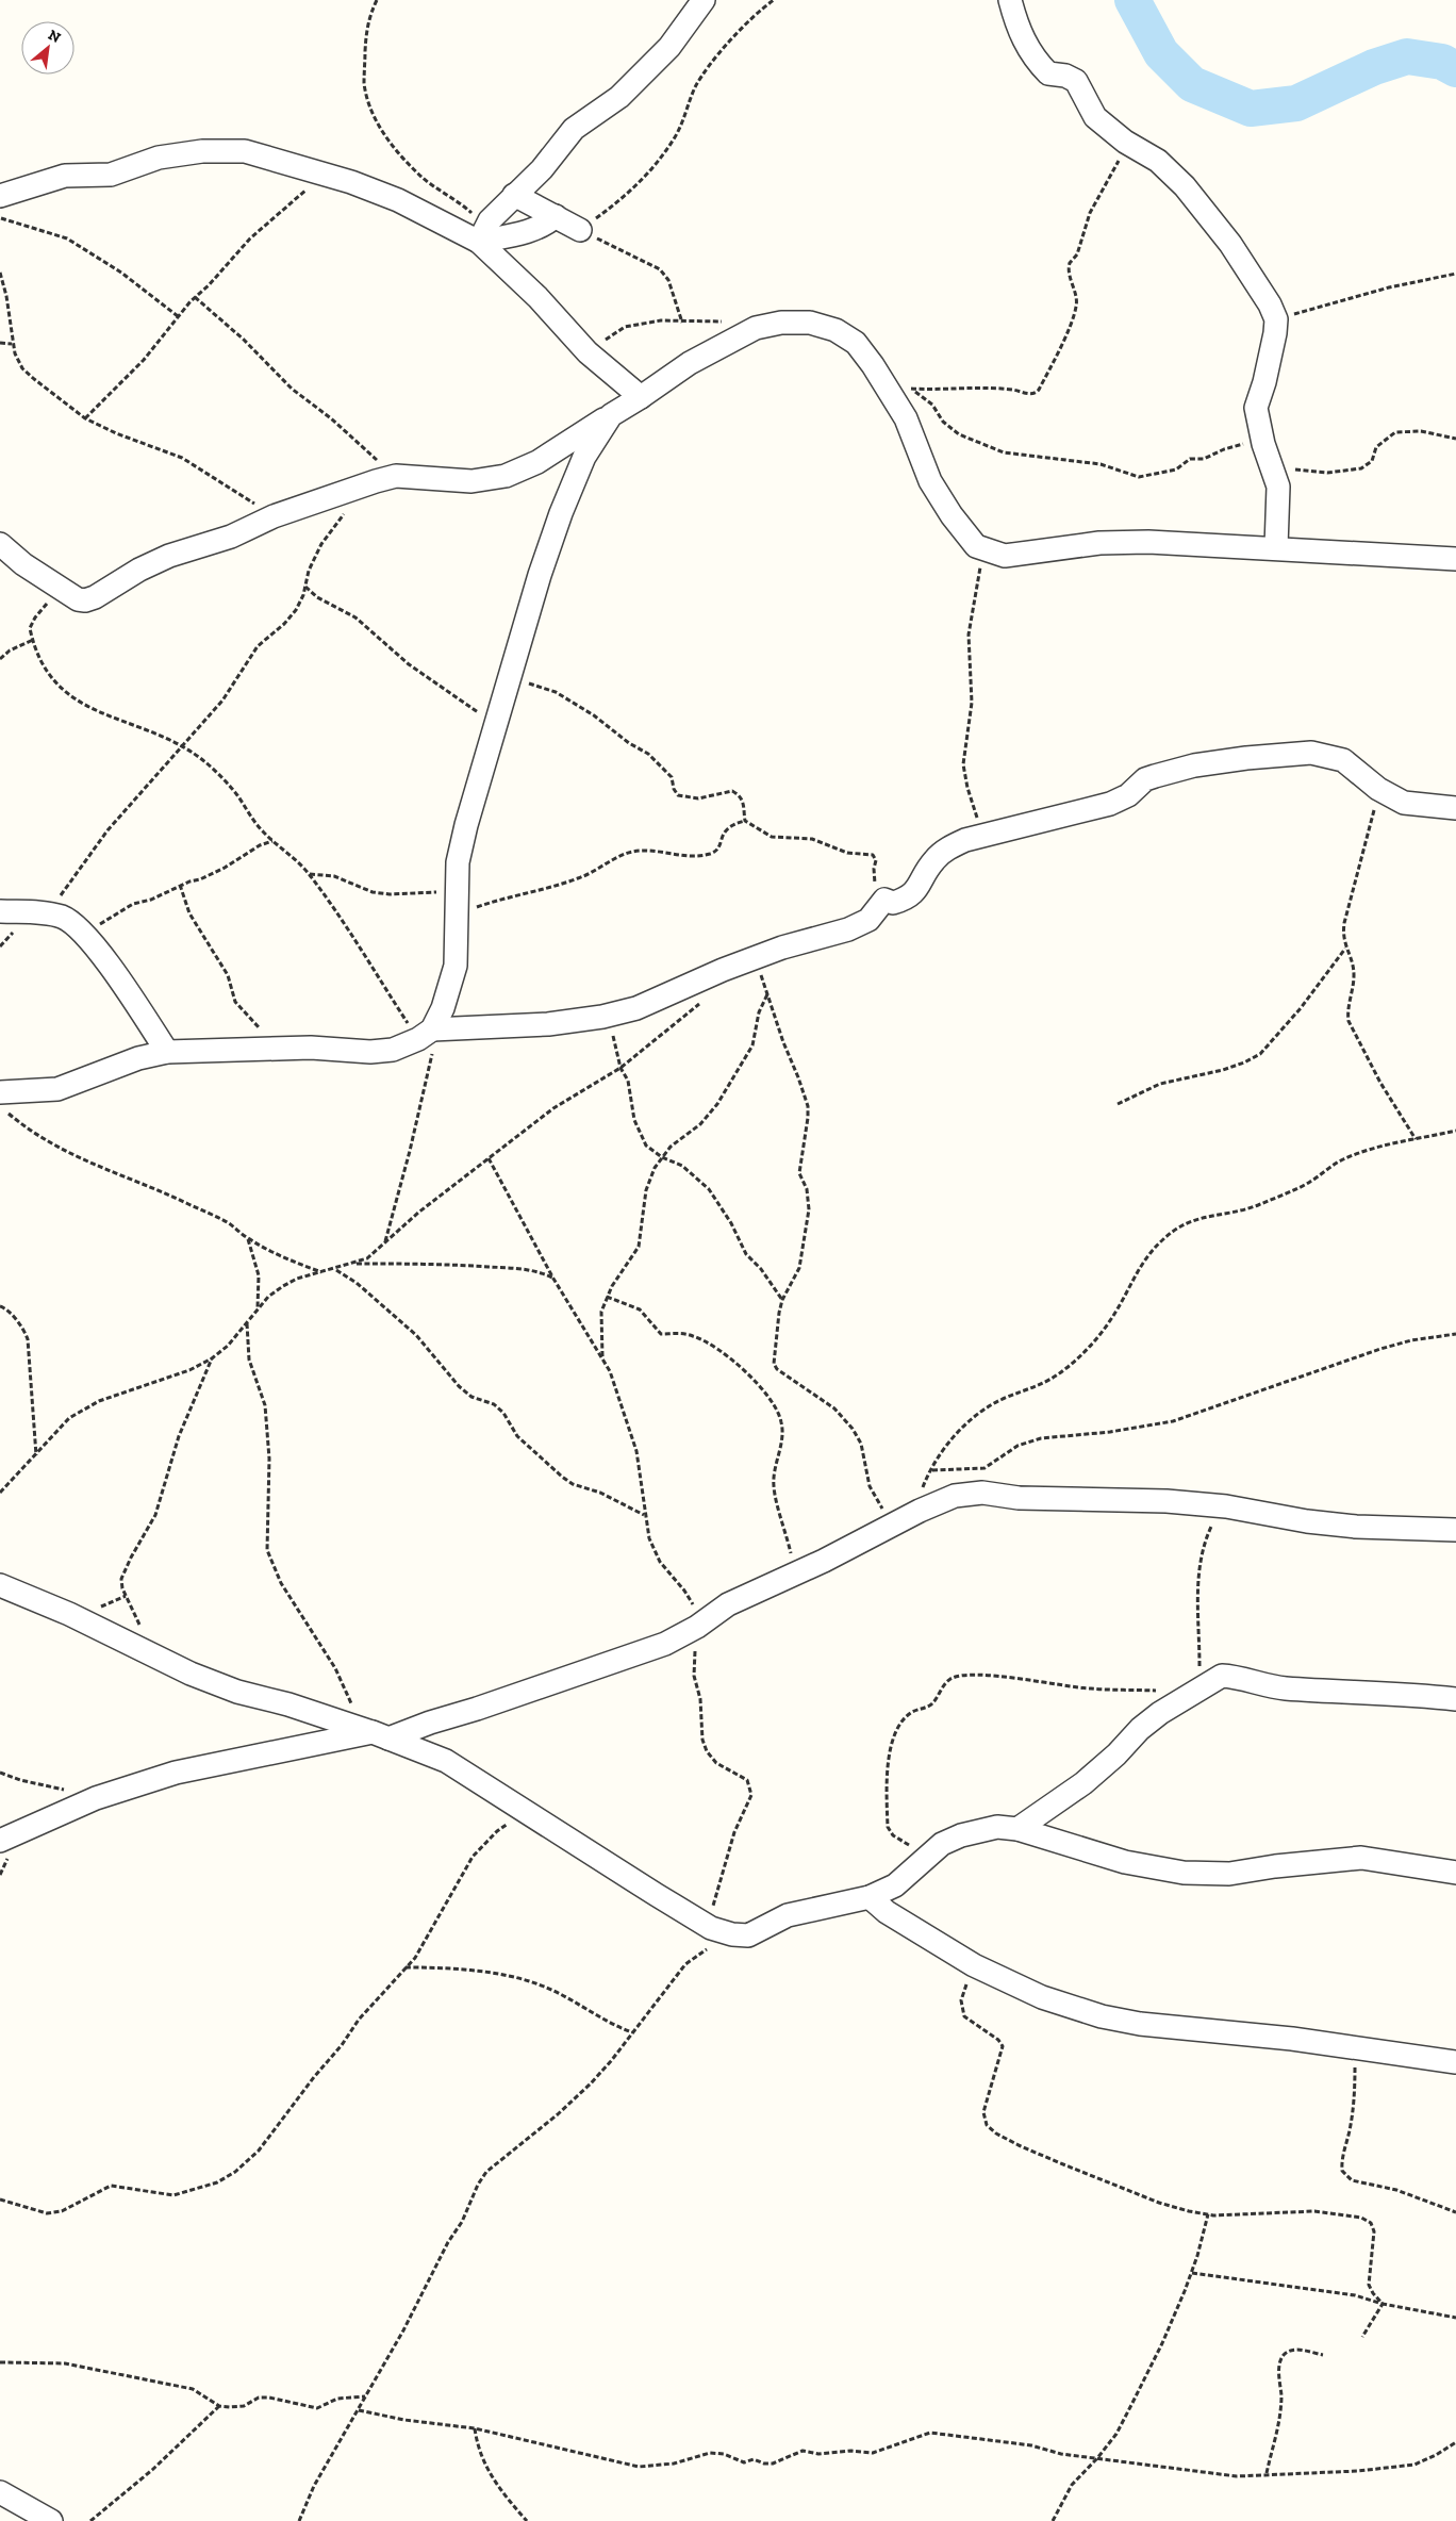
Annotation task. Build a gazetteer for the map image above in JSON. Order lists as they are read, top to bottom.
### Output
{
  "north": "top right"
}
